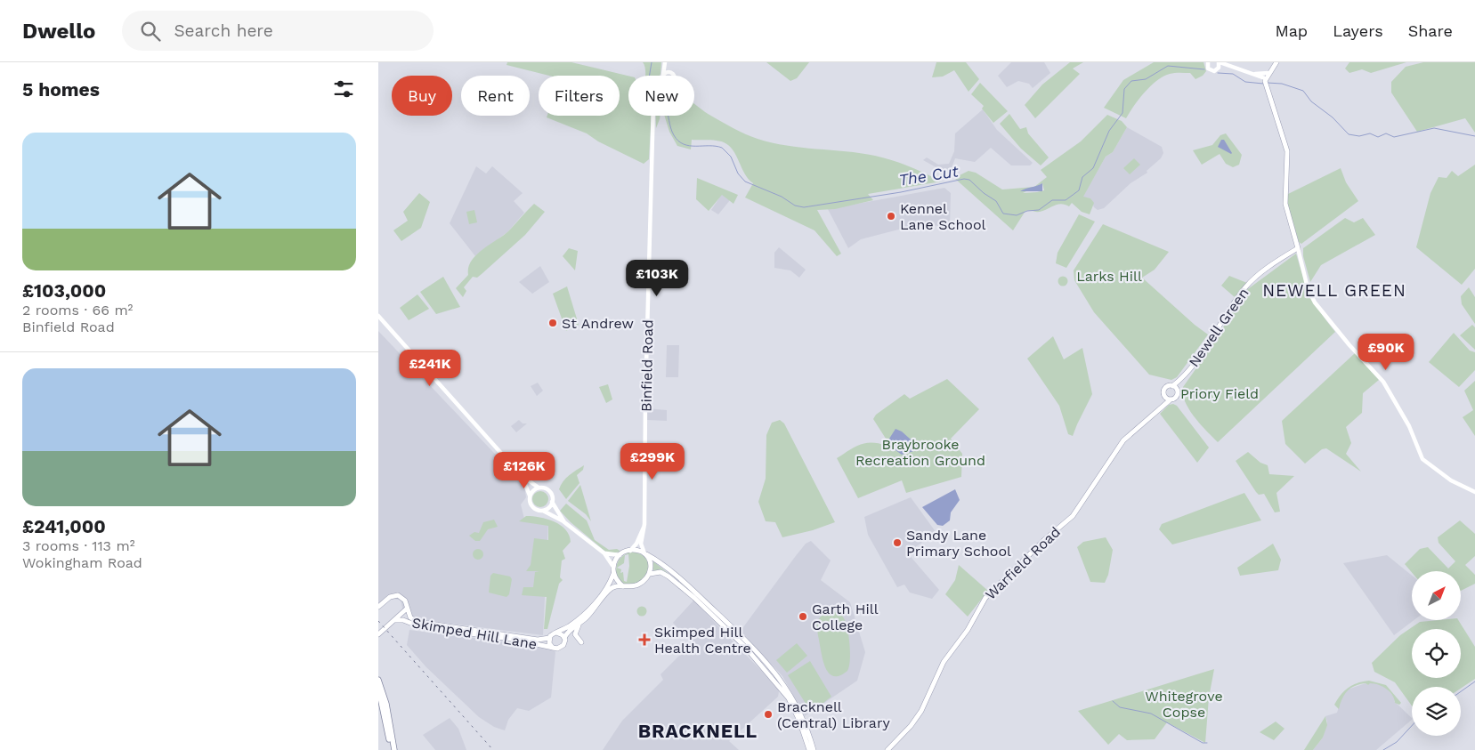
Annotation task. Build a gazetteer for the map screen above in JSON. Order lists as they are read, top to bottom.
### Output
{
  "streets": {
    "main road": [
      "Newell Green",
      "Binfield Road",
      "Warfield Road",
      "Skimped Hill Lane"
    ]
  },
  "crossings": [
    ["Newell Green", "Warfield Road"],
    ["Binfield Road", "Skimped Hill Lane"]
  ],
  "districts": ["NEWELL GREEN", "BRACKNELL"],
  "water": ["The Cut"],
  "parks": [
    "Larks Hill",
    "Priory Field",
    "Braybrooke Recreation Ground",
    "Whitegrove Copse"
  ],
  "places": {
    "other": [
      "Kennel Lane School",
      "St Andrew",
      "Sandy Lane Primary School",
      "Garth Hill College",
      "Bracknell (Central) Library"
    ],
    "health": ["Skimped Hill Health Centre"]
  },
  "north": "top right",
  "page": {
    "header": "Dwello",
    "search": "Search here",
    "nav": ["Map", "Layers", "Share"],
    "heading": "5 homes",
    "chip": [
      "Buy",
      "Rent",
      "Filters",
      "New"
    ],
    "list": [
      {
        "name": "£103,000",
        "note": "2 rooms · 66 m² · Binfield Road"
      },
      {
        "name": "£241,000",
        "note": "3 rooms · 113 m² · Wokingham Road"
      }
    ],
    "price": [
      "£103K",
      "£90K",
      "£241K",
      "£299K",
      "£126K"
    ]
  }
}
